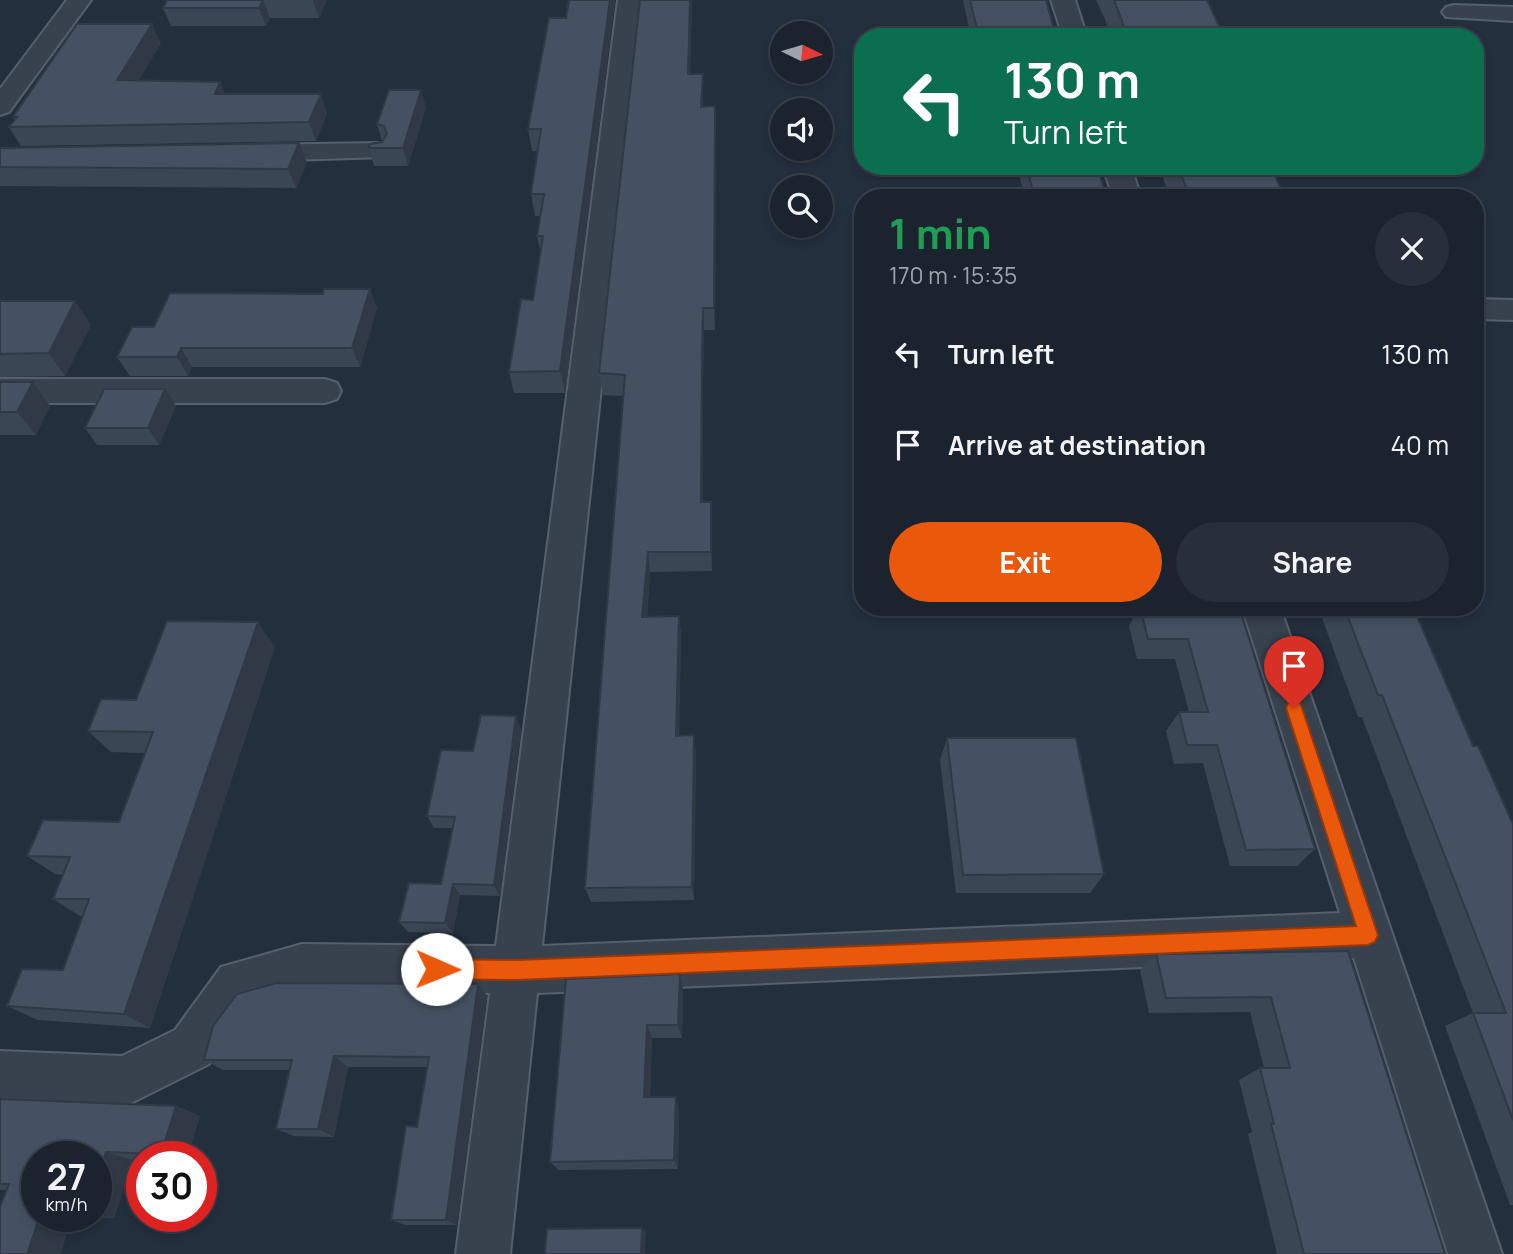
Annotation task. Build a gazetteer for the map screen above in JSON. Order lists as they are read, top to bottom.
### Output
{
  "north": "right",
  "page": {
    "turn": ["130 m", "Turn left"],
    "heading": ["1 min", "170 m · 15:35"],
    "list": [
      {
        "name": "Turn left",
        "value": "130 m"
      },
      {
        "name": "Arrive at destination",
        "value": "40 m"
      }
    ],
    "buttons": ["Exit", "Share"],
    "speed": "27 km/h",
    "limit": "30"
  }
}
